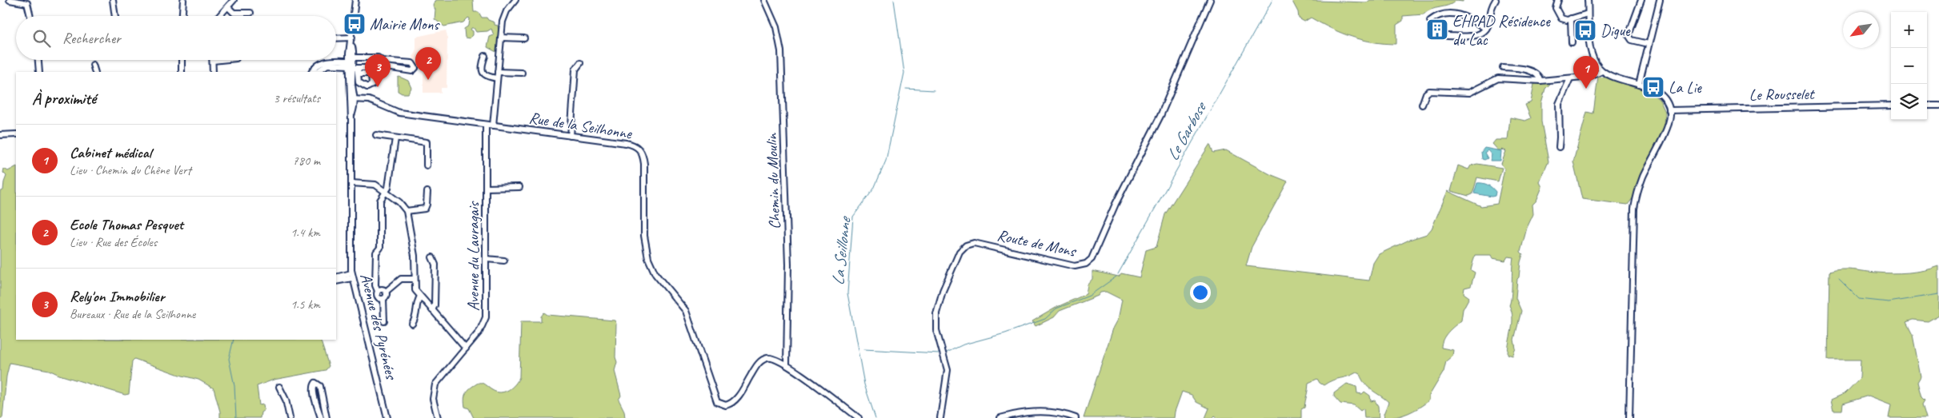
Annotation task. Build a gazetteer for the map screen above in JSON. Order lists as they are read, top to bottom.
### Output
{
  "streets": {
    "street": [
      "Le Rousselet",
      "Rue de la Seilhonne",
      "Chemin du Moulin",
      "Route de Mons",
      "Avenue du Lauragais",
      "Avenue des Pyrénées"
    ]
  },
  "crossings": [
    ["Rue de la Seilhonne", "Chemin du Moulin"],
    ["Rue de la Seilhonne", "Avenue du Lauragais"],
    ["Rue de la Seilhonne", "Avenue des Pyrénées"]
  ],
  "water": ["Le Garbose", "La Seillonne"],
  "places": {
    "bus stop": ["Mairie Mons", "Digue", "La Lie"],
    "building": ["EHPAD Résidence du Lac"]
  },
  "north": "bottom left",
  "page": {
    "map_buttons": ["+", "−"],
    "search": "Rechercher",
    "pins": ["2", "3", "1"],
    "heading": ["À proximité", "3 résultats"],
    "list": [
      {
        "mark": "1",
        "name": "Cabinet médical",
        "note": "Lieu · Chemin du Chêne Vert",
        "value": "780 m"
      },
      {
        "mark": "2",
        "name": "Ecole Thomas Pesquet",
        "note": "Lieu · Rue des Écoles",
        "value": "1.4 km"
      },
      {
        "mark": "3",
        "name": "Rely'on Immobilier",
        "note": "Bureaux · Rue de la Seilhonne",
        "value": "1.5 km"
      }
    ]
  }
}
